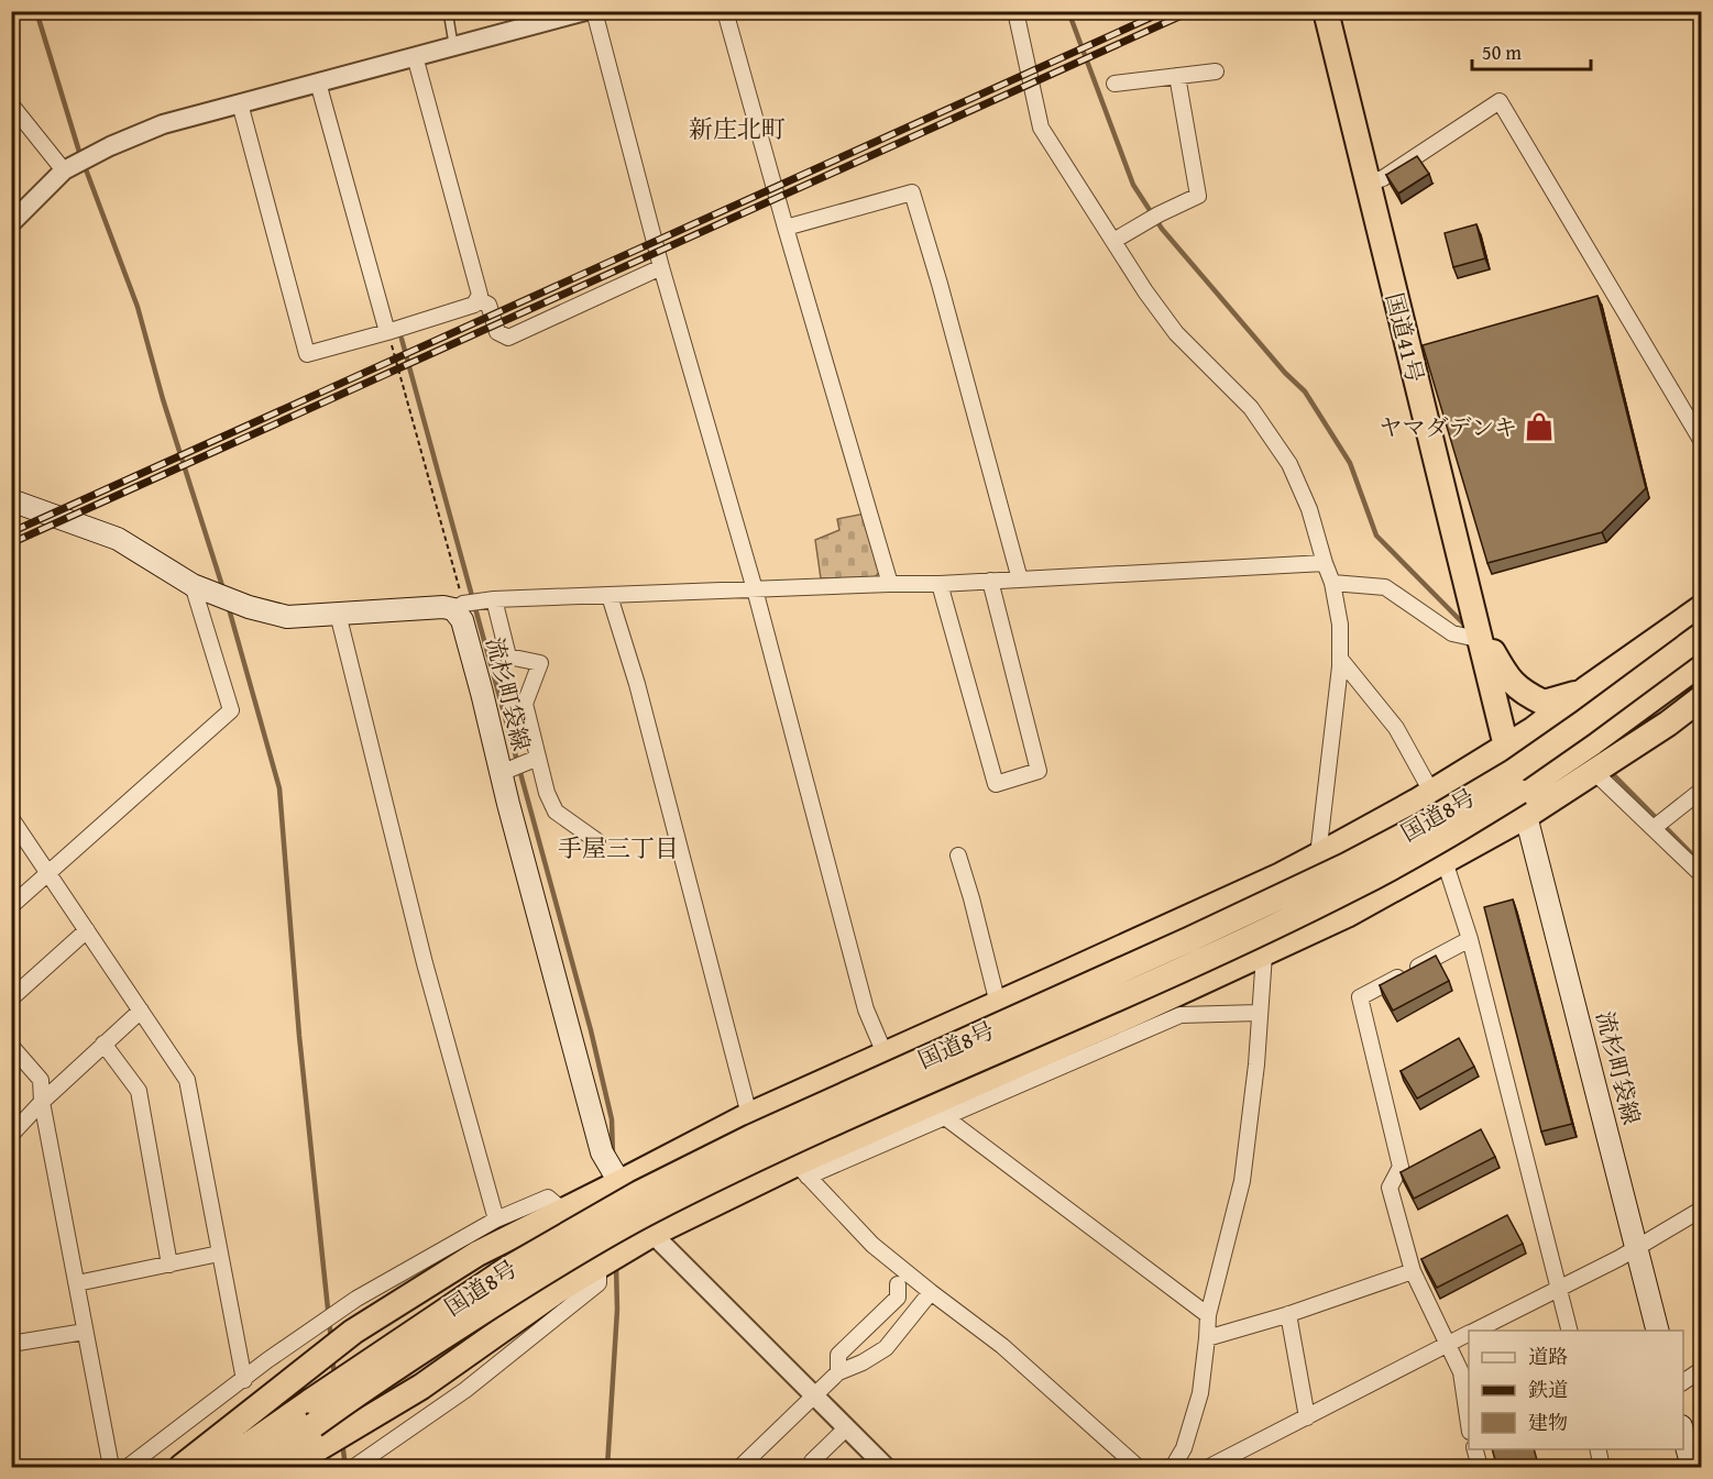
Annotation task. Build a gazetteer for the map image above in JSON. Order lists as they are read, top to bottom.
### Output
{
  "streets": {
    "highway": ["国道41号", "国道8号"],
    "main road": ["流杉町袋線"]
  },
  "crossings": [
    ["国道41号", "流杉町袋線"]
  ],
  "districts": ["新庄北町", "手屋三丁目"],
  "places": {
    "shop": ["ヤマダデンキ"]
  },
  "legend": ["道路", "鉄道", "建物"],
  "scale_bar": "50 m"
}
